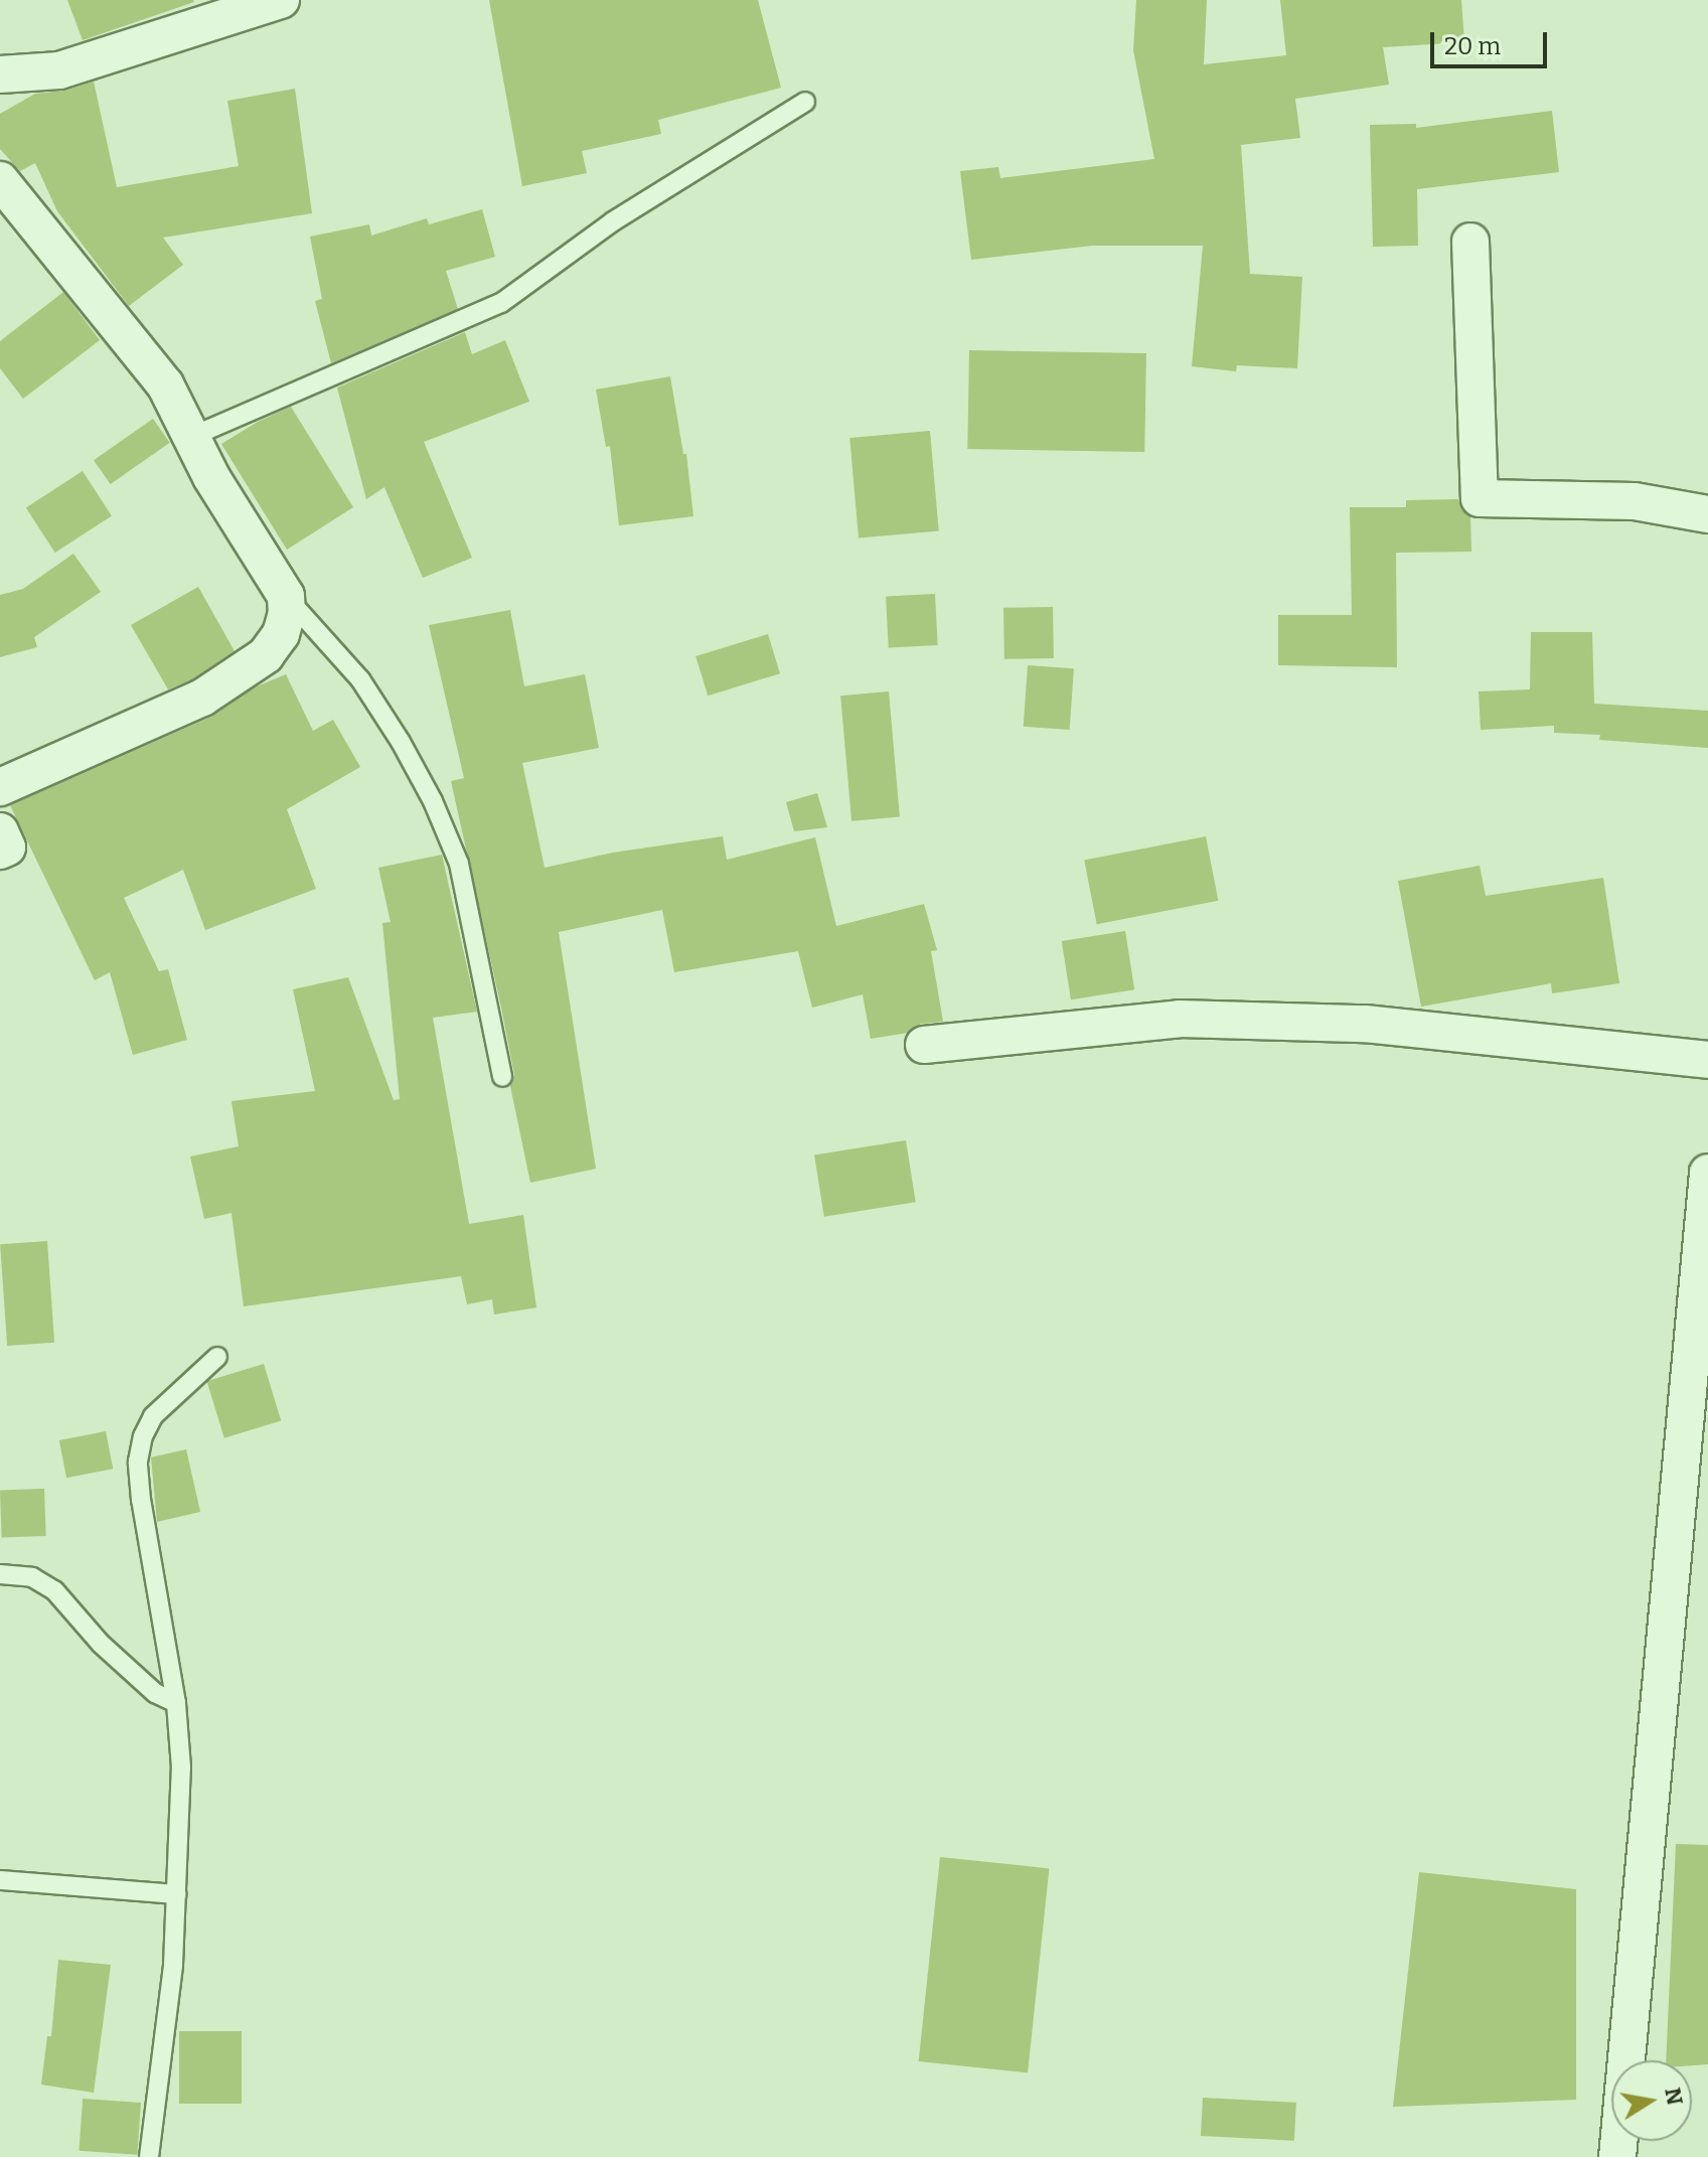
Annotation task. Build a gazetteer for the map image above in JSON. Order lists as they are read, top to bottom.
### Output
{
  "scale_bar": "20 m",
  "north": "right"
}
